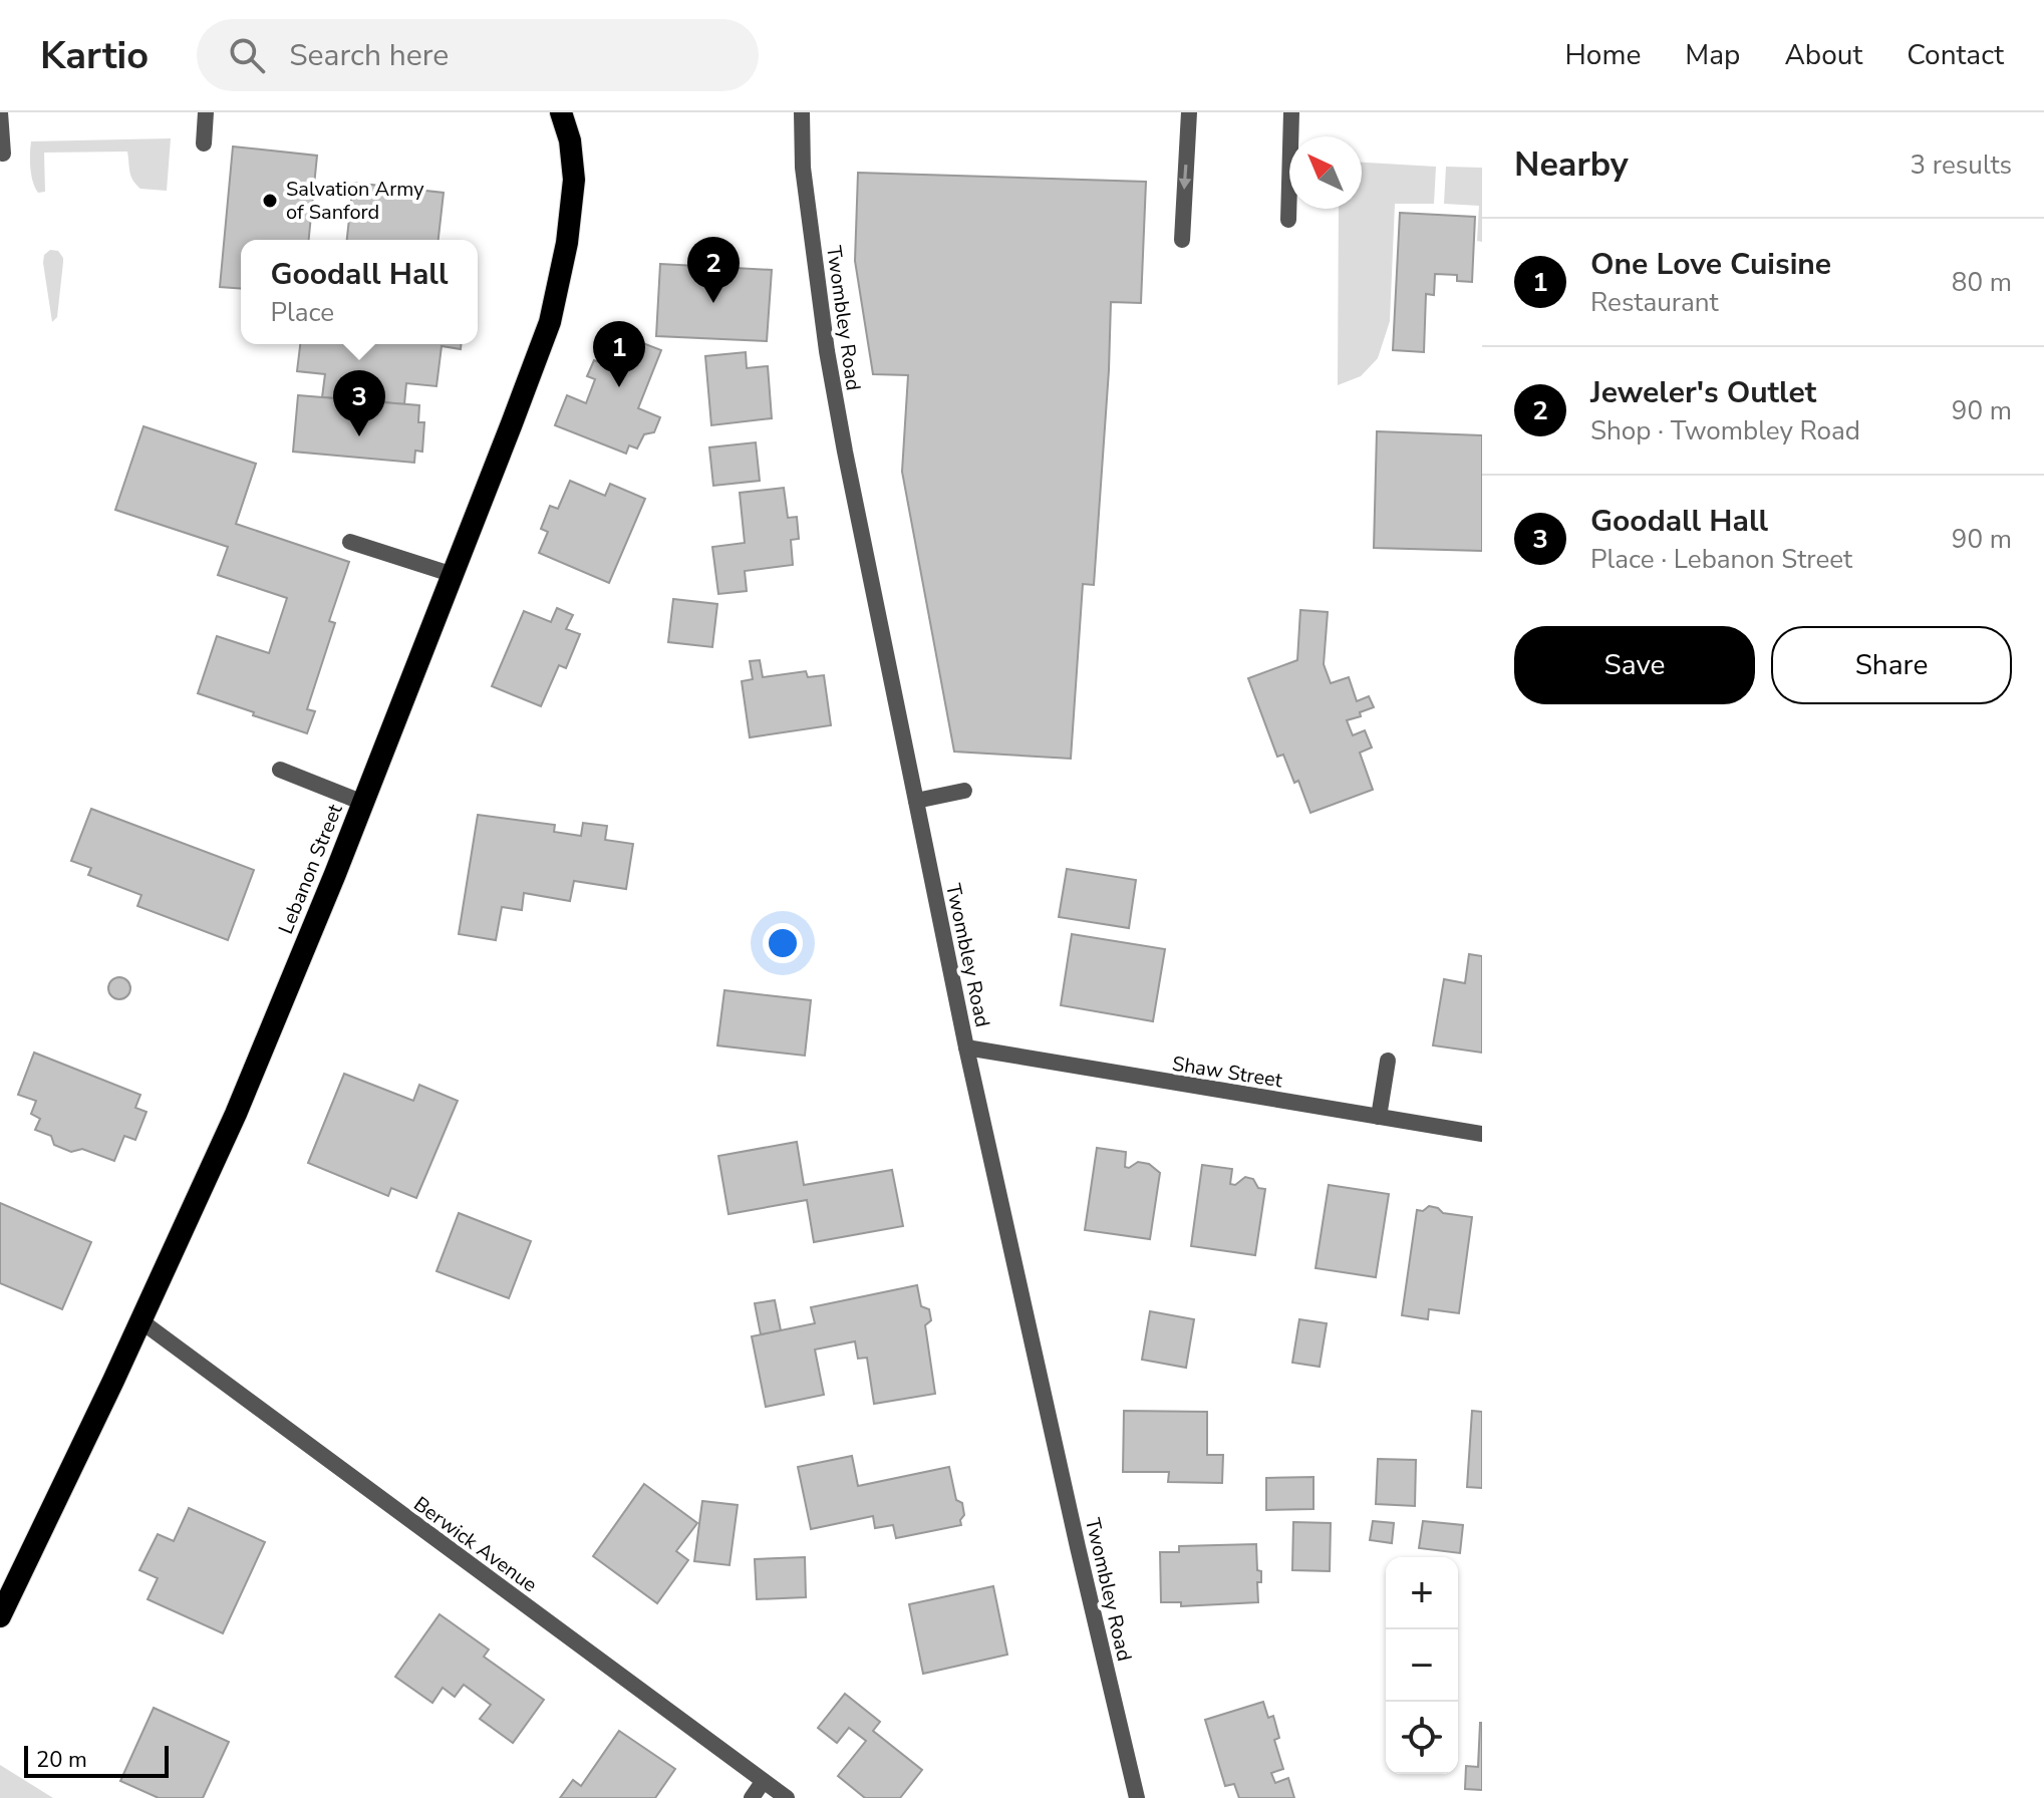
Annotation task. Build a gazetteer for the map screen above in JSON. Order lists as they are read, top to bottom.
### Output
{
  "streets": {
    "highway": ["Lebanon Street"],
    "street": ["Twombley Road", "Shaw Street", "Berwick Avenue"]
  },
  "crossings": [
    ["Twombley Road", "Shaw Street"],
    ["Lebanon Street", "Berwick Avenue"]
  ],
  "places": ["Salvation Army of Sanford"],
  "scale_bar": "20 m",
  "north": "top left",
  "page": {
    "header": "Kartio",
    "search": "Search here",
    "nav": [
      "Home",
      "Map",
      "About",
      "Contact"
    ],
    "heading": ["Nearby", "3 results"],
    "list": [
      {
        "mark": "1",
        "name": "One Love Cuisine",
        "note": "Restaurant",
        "value": "80 m"
      },
      {
        "mark": "2",
        "name": "Jeweler's Outlet",
        "note": "Shop · Twombley Road",
        "value": "90 m"
      },
      {
        "mark": "3",
        "name": "Goodall Hall",
        "note": "Place · Lebanon Street",
        "value": "90 m"
      }
    ],
    "pins": ["2", "1", "3"],
    "popup": ["Goodall Hall", "Place"],
    "buttons": ["Save", "Share"],
    "map_buttons": ["+", "−"],
    "scale": "20 m"
  }
}
